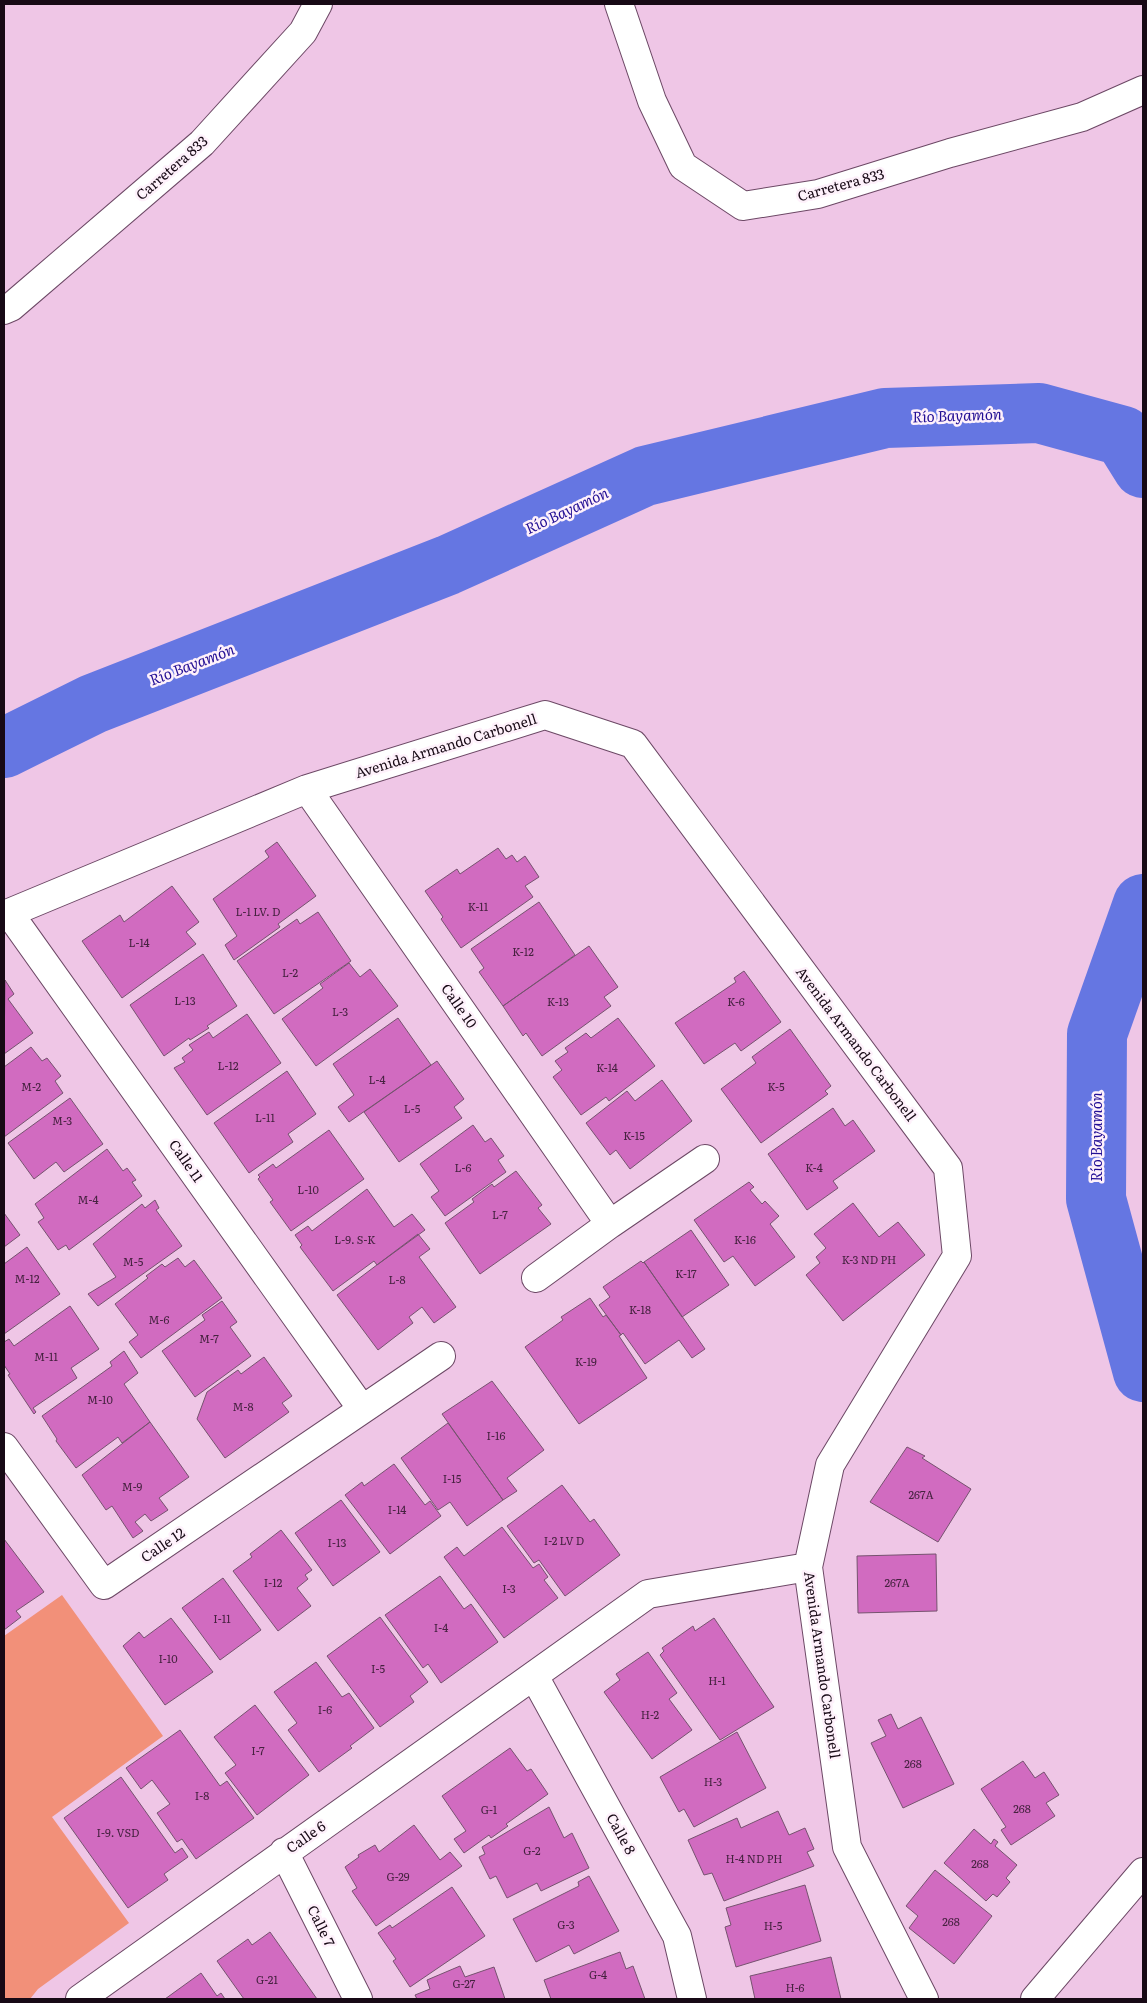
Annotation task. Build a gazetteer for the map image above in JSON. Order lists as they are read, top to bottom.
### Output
{
  "streets": {
    "street": [
      "Carretera 833",
      "Avenida Armando Carbonell",
      "Calle 10",
      "Calle 11",
      "Calle 12",
      "Calle 8",
      "Calle 6",
      "Calle 7"
    ]
  },
  "crossings": [
    ["Avenida Armando Carbonell", "Calle 10"],
    ["Avenida Armando Carbonell", "Calle 11"],
    ["Avenida Armando Carbonell", "Calle 6"],
    ["Calle 11", "Calle 12"],
    ["Calle 8", "Calle 6"],
    ["Calle 6", "Calle 7"]
  ],
  "water": ["Río Bayamón"],
  "house_numbers": [
    "K-11",
    "L-1 LV. D",
    "L-14",
    "K-12",
    "L-2",
    "L-13",
    "K-13",
    "K-6",
    "L-3",
    "L-12",
    "K-14",
    "L-4",
    "M-2",
    "K-5",
    "L-5",
    "L-11",
    "M-3",
    "K-15",
    "L-6",
    "K-4",
    "L-10",
    "M-4",
    "L-7",
    "L-9. S-K",
    "K-16",
    "K-3 ND PH",
    "M-5",
    "K-17",
    "M-12",
    "L-8",
    "K-18",
    "M-6",
    "M-7",
    "M-11",
    "K-19",
    "M-10",
    "M-8",
    "I-16",
    "I-15",
    "M-9",
    "267A",
    "I-14",
    "I-2 LV D",
    "I-13",
    "I-12",
    "267A",
    "I-3",
    "I-11",
    "I-4",
    "I-10",
    "I-5",
    "H-1",
    "I-6",
    "H-2",
    "I-7",
    "268",
    "H-3",
    "I-8",
    "268",
    "G-1",
    "I-9. VSD",
    "G-2",
    "H-4 ND PH",
    "268",
    "G-29",
    "268",
    "G-3",
    "H-5",
    "G-4",
    "G-21",
    "G-27",
    "H-6"
  ]
}
